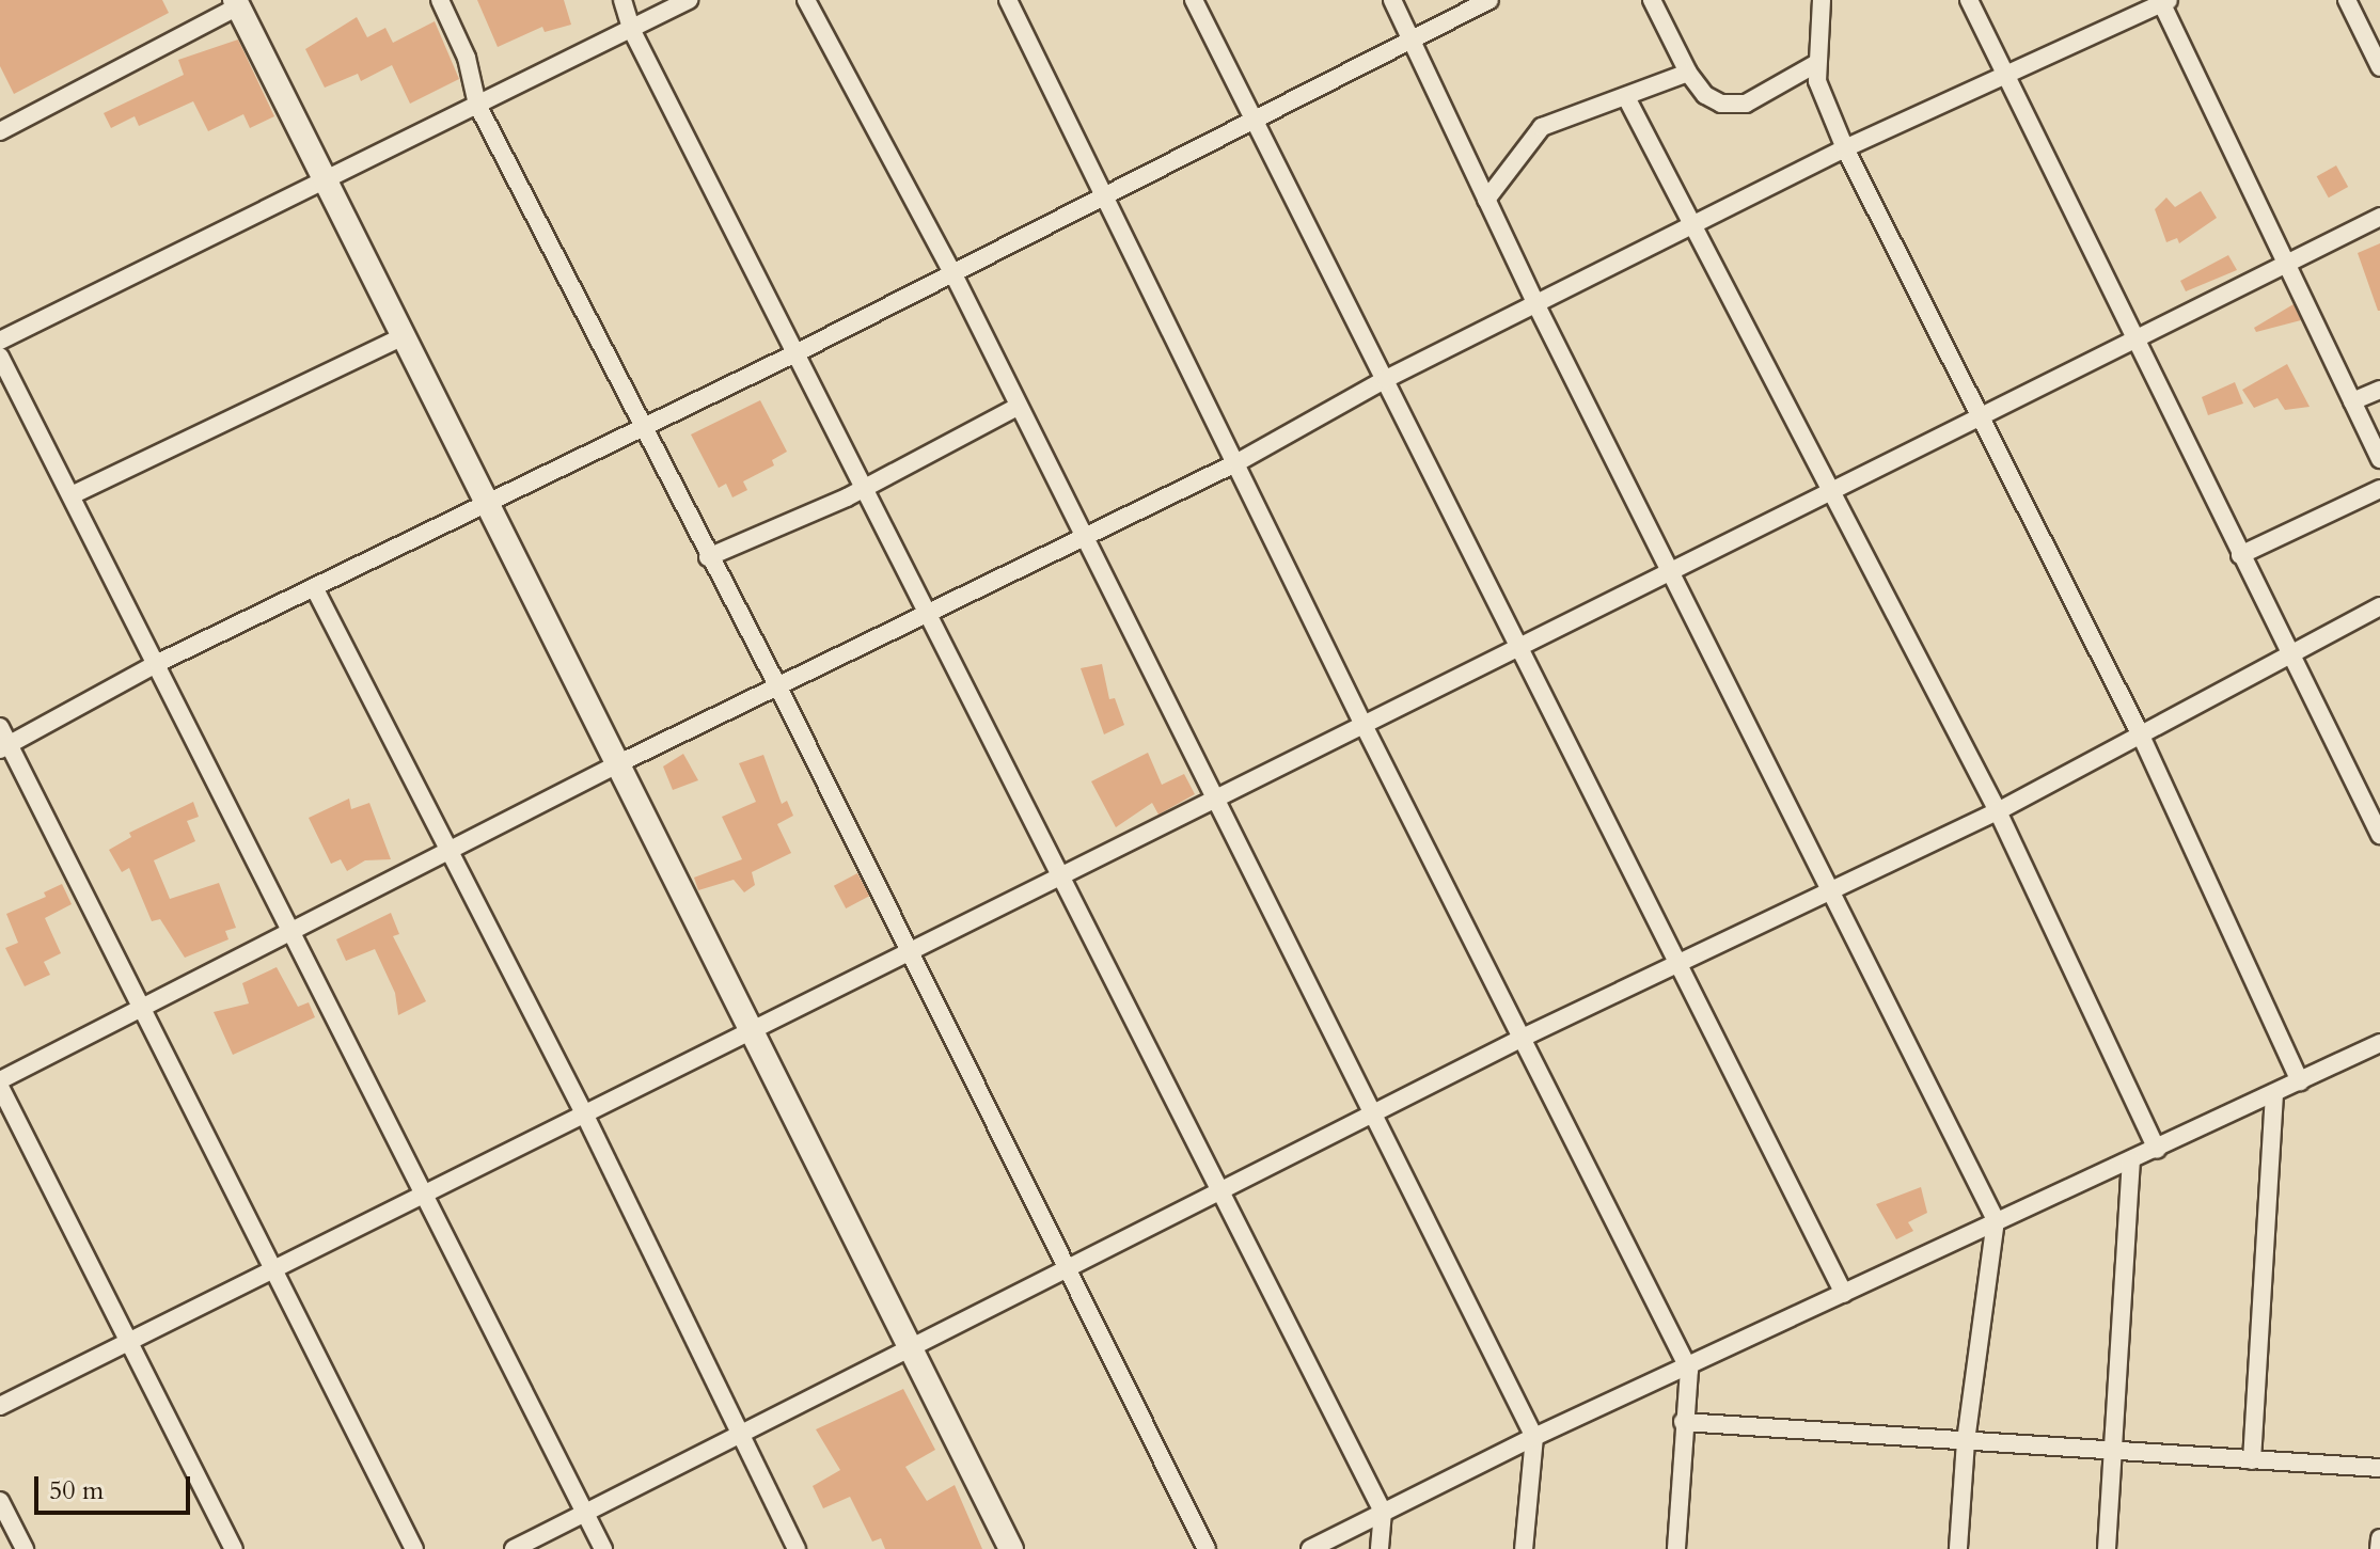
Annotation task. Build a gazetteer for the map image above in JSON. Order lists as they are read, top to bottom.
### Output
{
  "scale_bar": "50 m"
}
